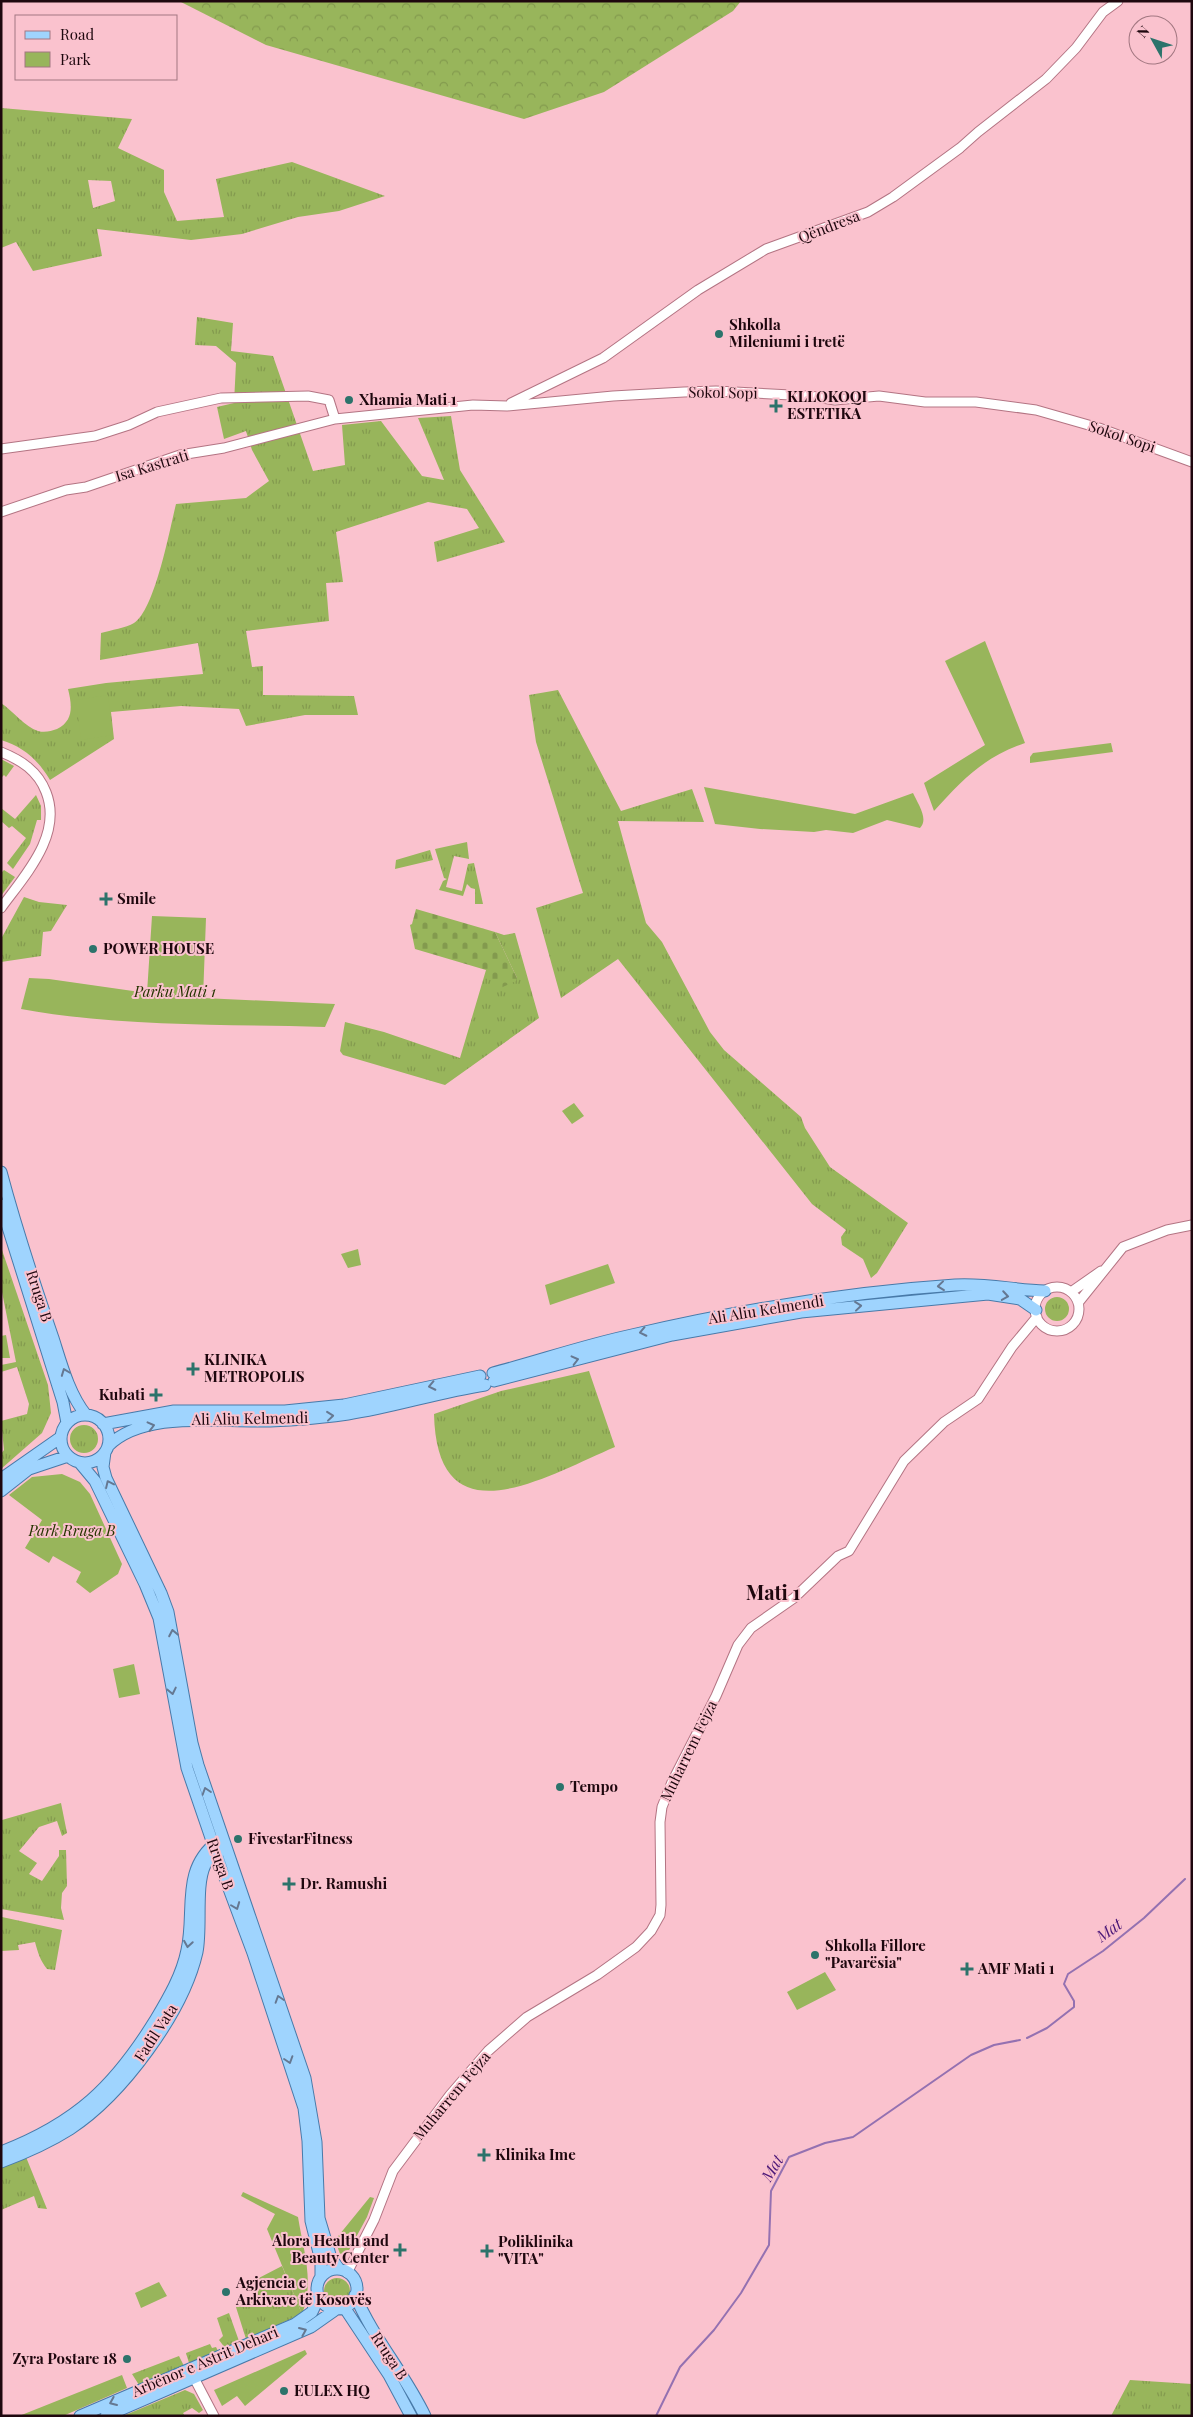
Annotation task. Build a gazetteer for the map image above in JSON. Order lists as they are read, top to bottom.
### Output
{
  "streets": {
    "main road": [
      "Rruga B",
      "Ali Aliu Kelmendi",
      "Fadil Vata",
      "Arbënor e Astrit Dehari"
    ],
    "street": [
      "Qëndresa",
      "Sokol Sopi",
      "Isa Kastrati",
      "Muharrem Fejza"
    ]
  },
  "crossings": [
    ["Qëndresa", "Sokol Sopi"],
    ["Sokol Sopi", "Isa Kastrati"],
    ["Rruga B", "Ali Aliu Kelmendi"],
    ["Rruga B", "Muharrem Fejza"],
    ["Rruga B", "Fadil Vata"],
    ["Rruga B", "Arbënor e Astrit Dehari"],
    ["Ali Aliu Kelmendi", "Muharrem Fejza"],
    ["Muharrem Fejza", "Arbënor e Astrit Dehari"]
  ],
  "districts": ["Mati 1"],
  "water": ["Mat"],
  "parks": ["Parku Mati 1", "Park Rruga B"],
  "places": {
    "other": [
      "Shkolla Mileniumi i tretë",
      "Xhamia Mati 1",
      "POWER HOUSE",
      "Tempo",
      "FivestarFitness",
      "Shkolla Fillore \"Pavarësia\"",
      "Agjencia e Arkivave të Kosovës",
      "Zyra Postare 18",
      "EULEX HQ"
    ],
    "health": [
      "KLLOKOQI ESTETIKA",
      "Smile",
      "KLINIKA METROPOLIS",
      "Kubati",
      "Dr. Ramushi",
      "AMF Mati 1",
      "Klinika Ime",
      "Alora Health and Beauty Center",
      "Poliklinika \"VITA\""
    ]
  },
  "legend": ["Road", "Park"],
  "north": "top left"
}
